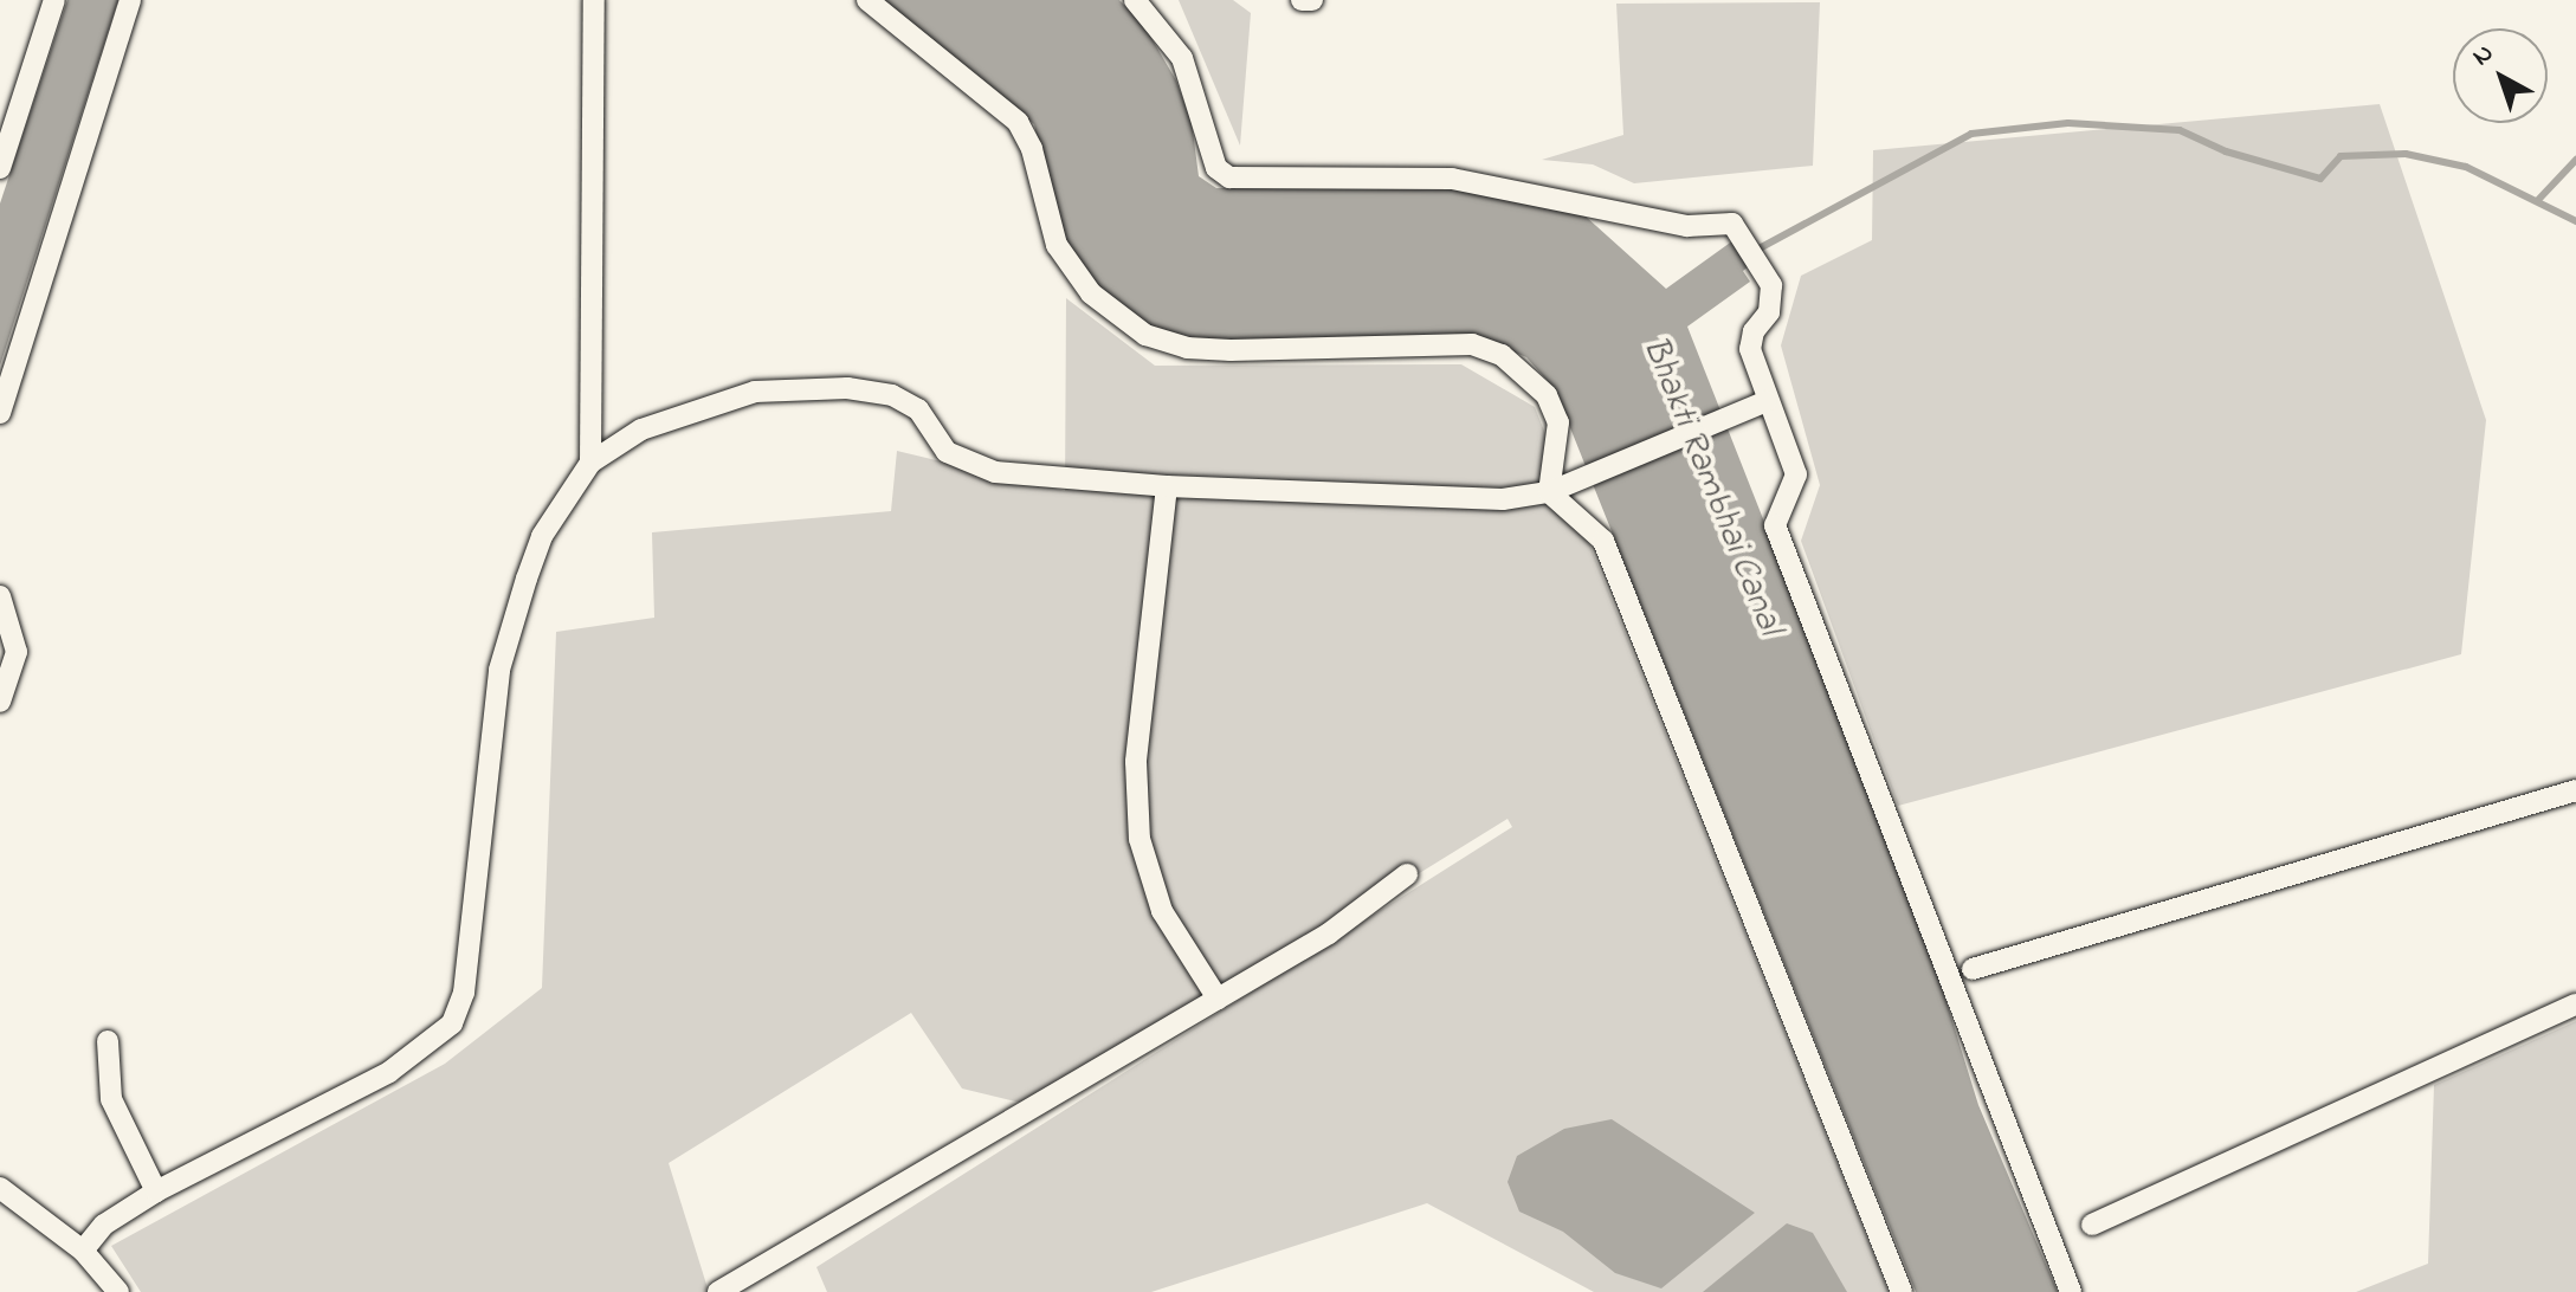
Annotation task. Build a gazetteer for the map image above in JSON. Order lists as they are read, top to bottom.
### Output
{
  "water": ["Bhakti Rambhai Canal"],
  "north": "top left"
}
